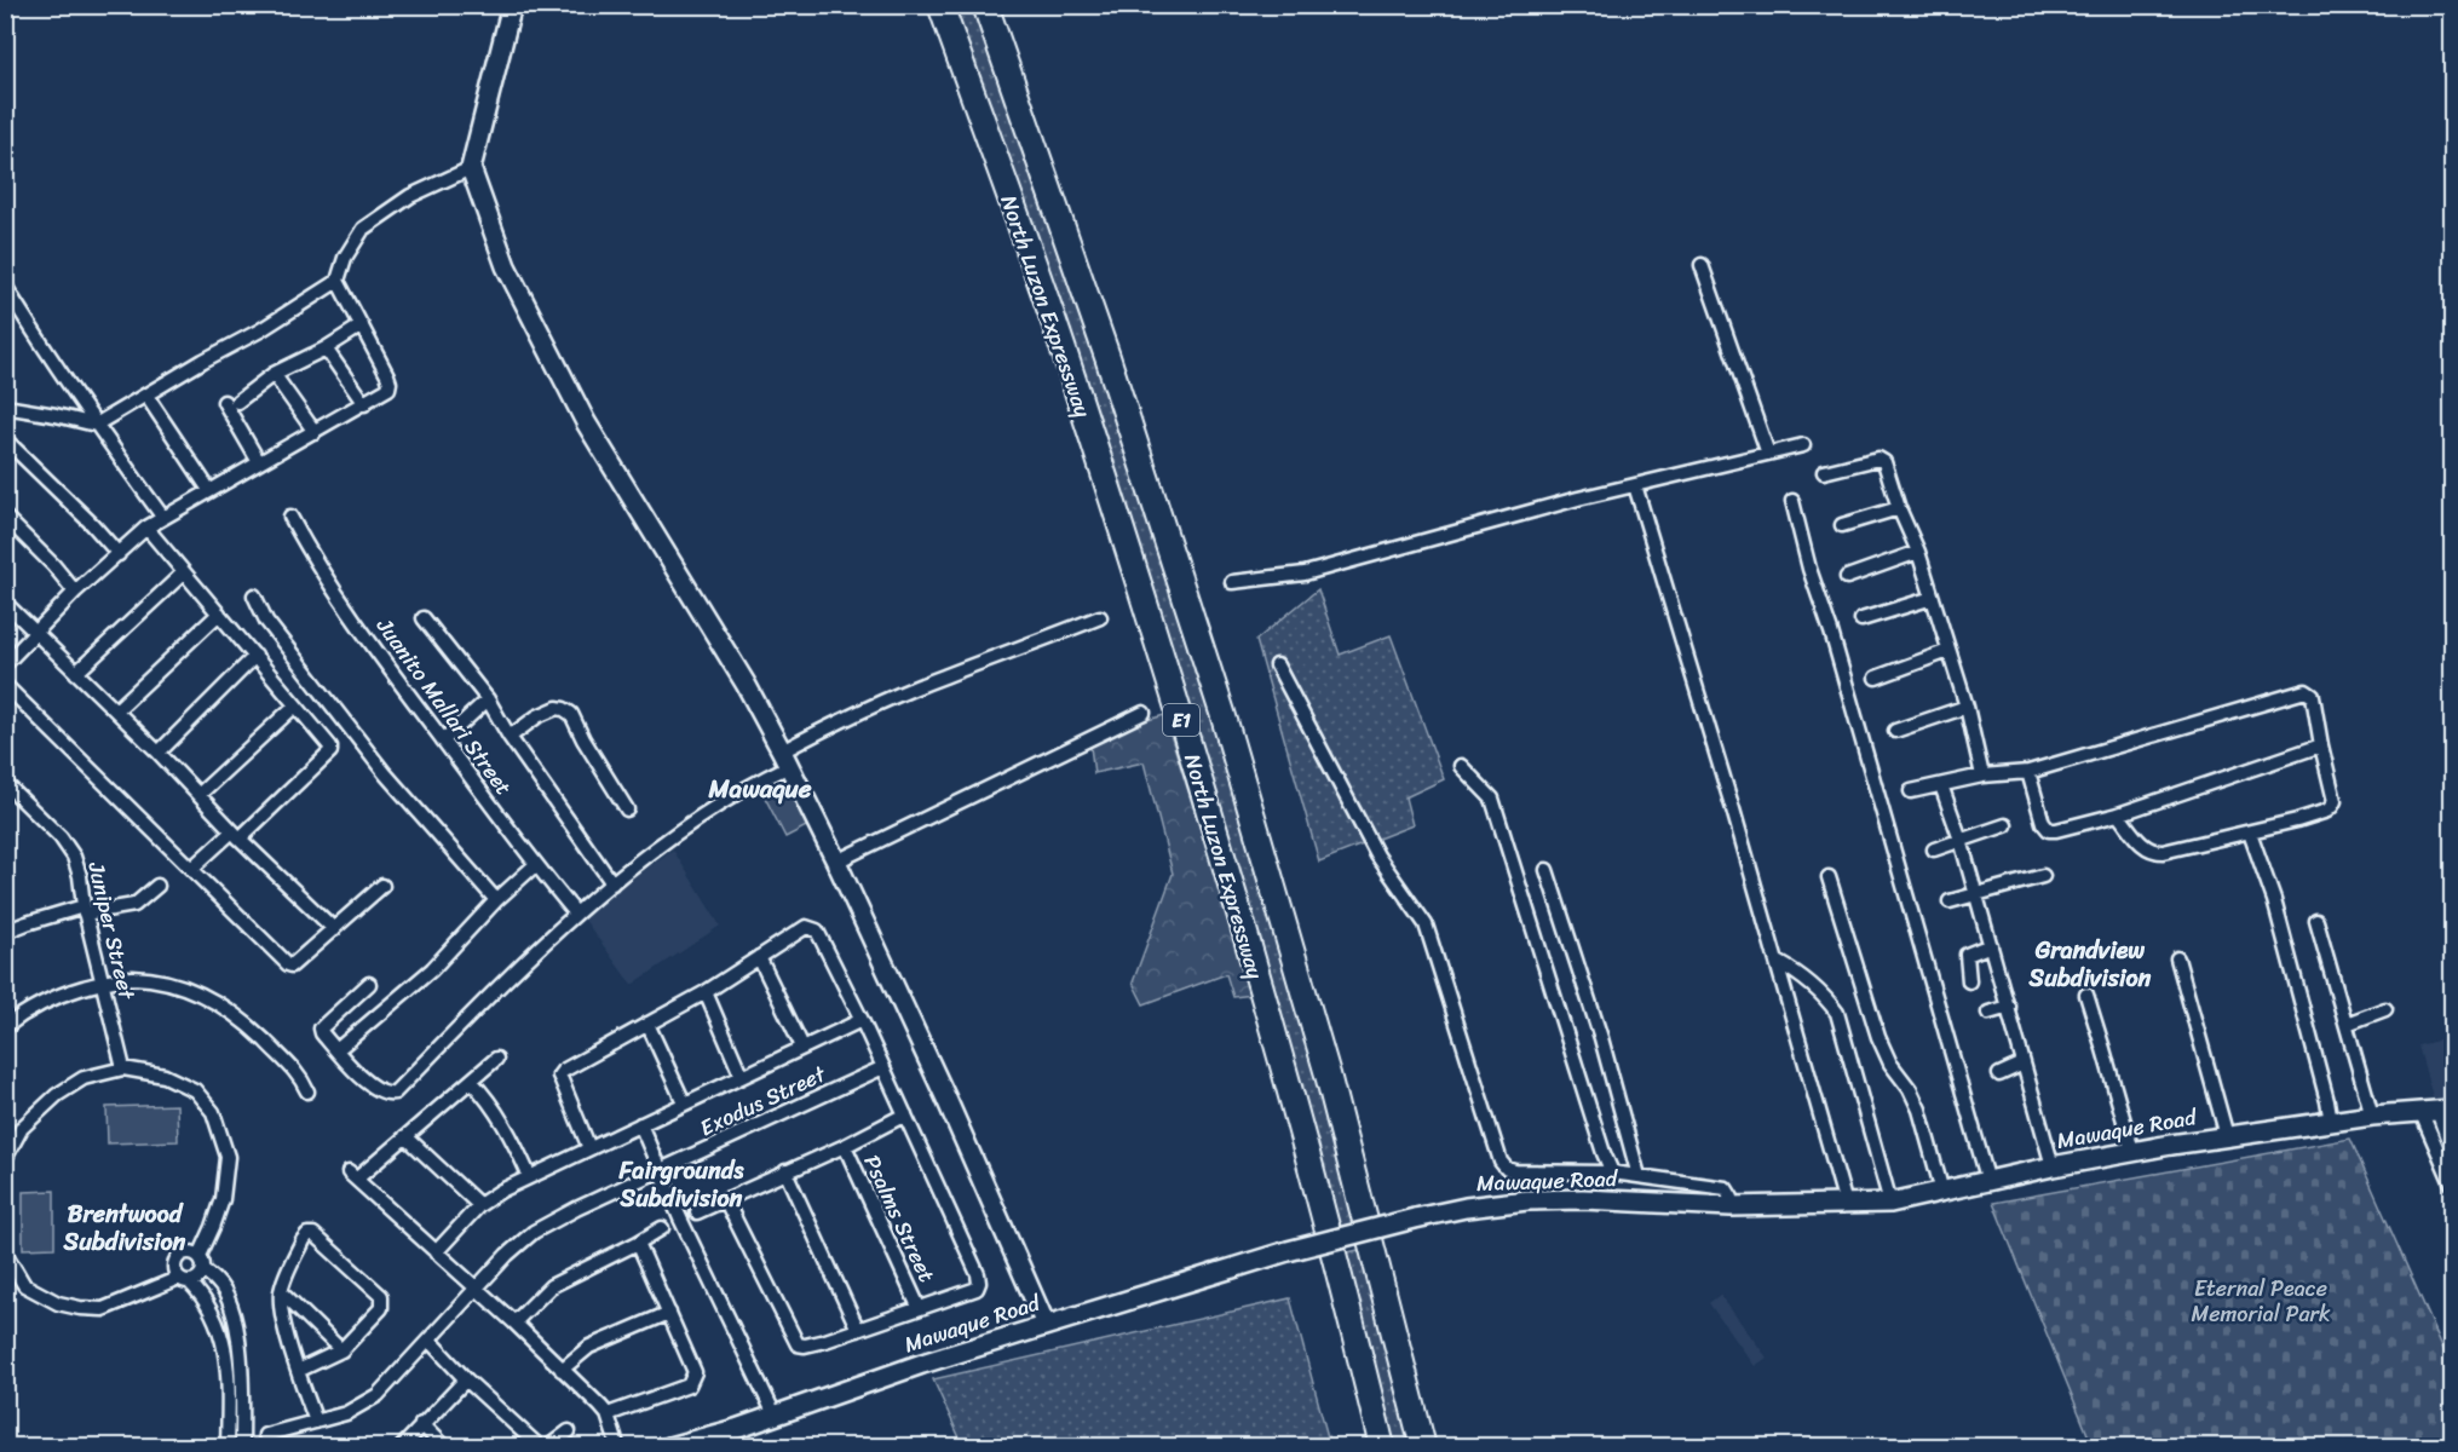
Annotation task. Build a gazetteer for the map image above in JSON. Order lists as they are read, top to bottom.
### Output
{
  "streets": {
    "highway": ["North Luzon Expressway", "E1"],
    "main road": ["Mawaque Road"],
    "street": [
      "Juanito Mallari Street",
      "Juniper Street",
      "Exodus Street",
      "Psalms Street"
    ]
  },
  "districts": [
    "Mawaque",
    "Grandview Subdivision",
    "Fairgrounds Subdivision",
    "Brentwood Subdivision"
  ],
  "parks": ["Eternal Peace Memorial Park"]
}
